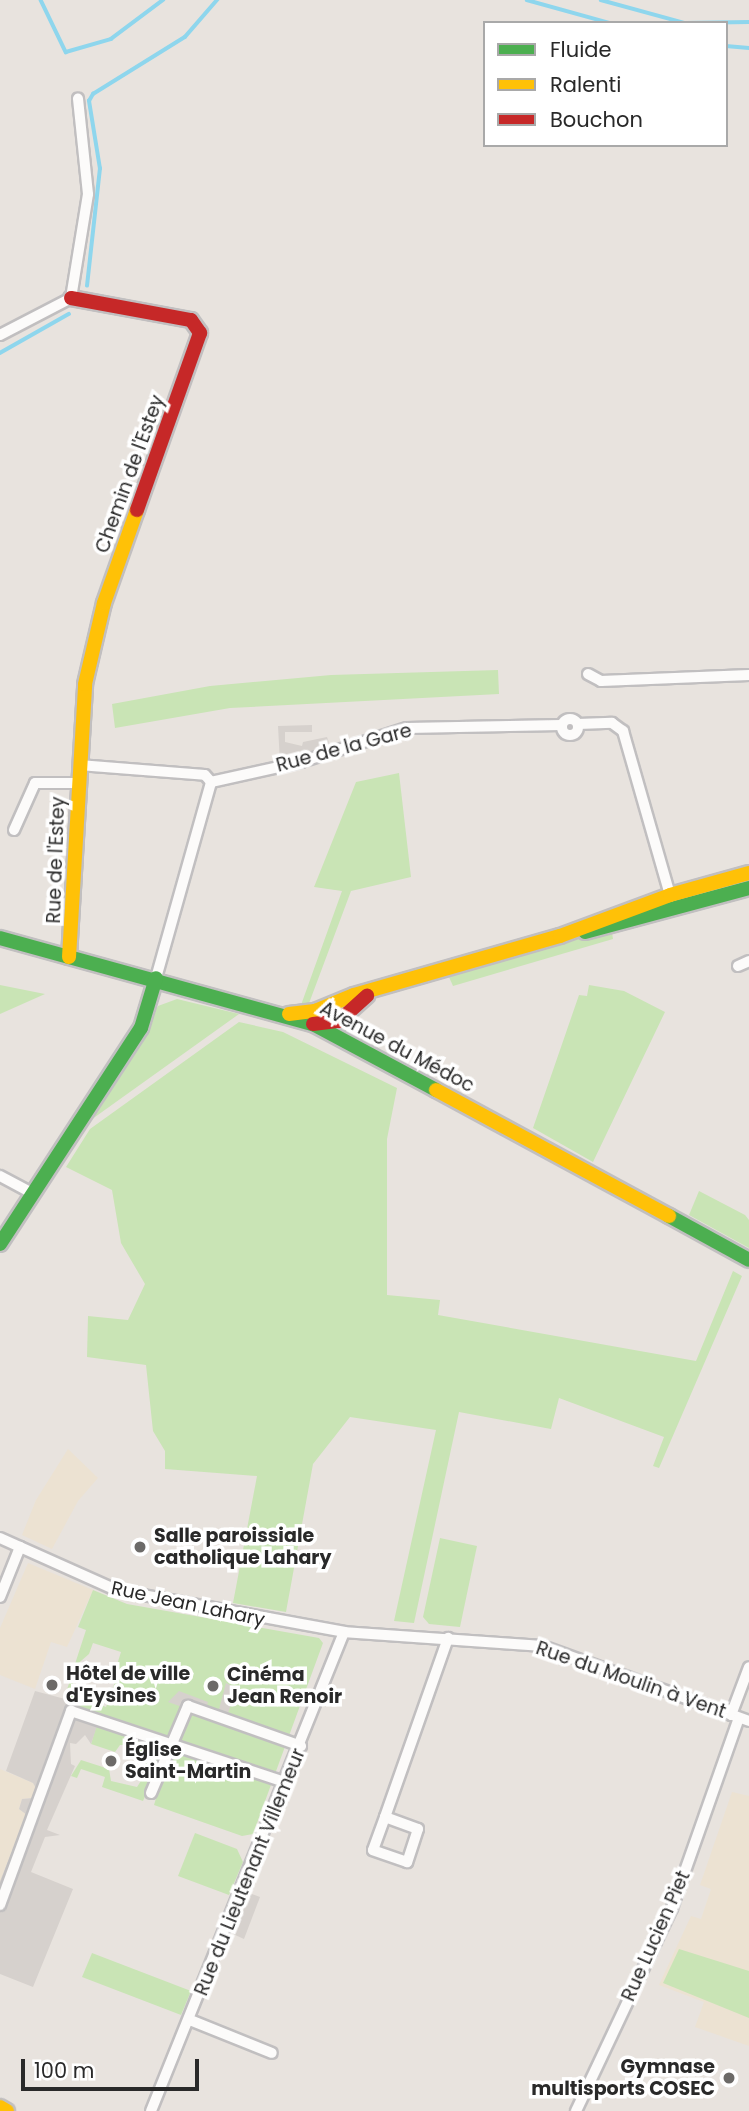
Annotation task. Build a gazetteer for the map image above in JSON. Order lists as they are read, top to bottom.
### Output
{
  "streets": {
    "street": [
      "Chemin de l'Estey",
      "Rue de la Gare",
      "Rue de l'Estey",
      "Avenue du Médoc",
      "Rue Jean Lahary",
      "Rue du Moulin à Vent",
      "Rue du Lieutenant Villemeur",
      "Rue Lucien Piet"
    ]
  },
  "crossings": [
    ["Chemin de l'Estey", "Rue de la Gare"],
    ["Chemin de l'Estey", "Rue de l'Estey"],
    ["Rue de la Gare", "Rue de l'Estey"],
    ["Rue de l'Estey", "Avenue du Médoc"],
    ["Rue Jean Lahary", "Rue du Moulin à Vent"],
    ["Rue Jean Lahary", "Rue du Lieutenant Villemeur"],
    ["Rue du Moulin à Vent", "Rue du Lieutenant Villemeur"],
    ["Rue du Moulin à Vent", "Rue Lucien Piet"]
  ],
  "places": [
    "Salle paroissiale catholique Lahary",
    "Hôtel de ville d'Eysines",
    "Cinéma Jean Renoir",
    "Église Saint-Martin",
    "Gymnase multisports COSEC"
  ],
  "legend": ["Fluide", "Ralenti", "Bouchon"],
  "scale_bar": "100 m"
}
